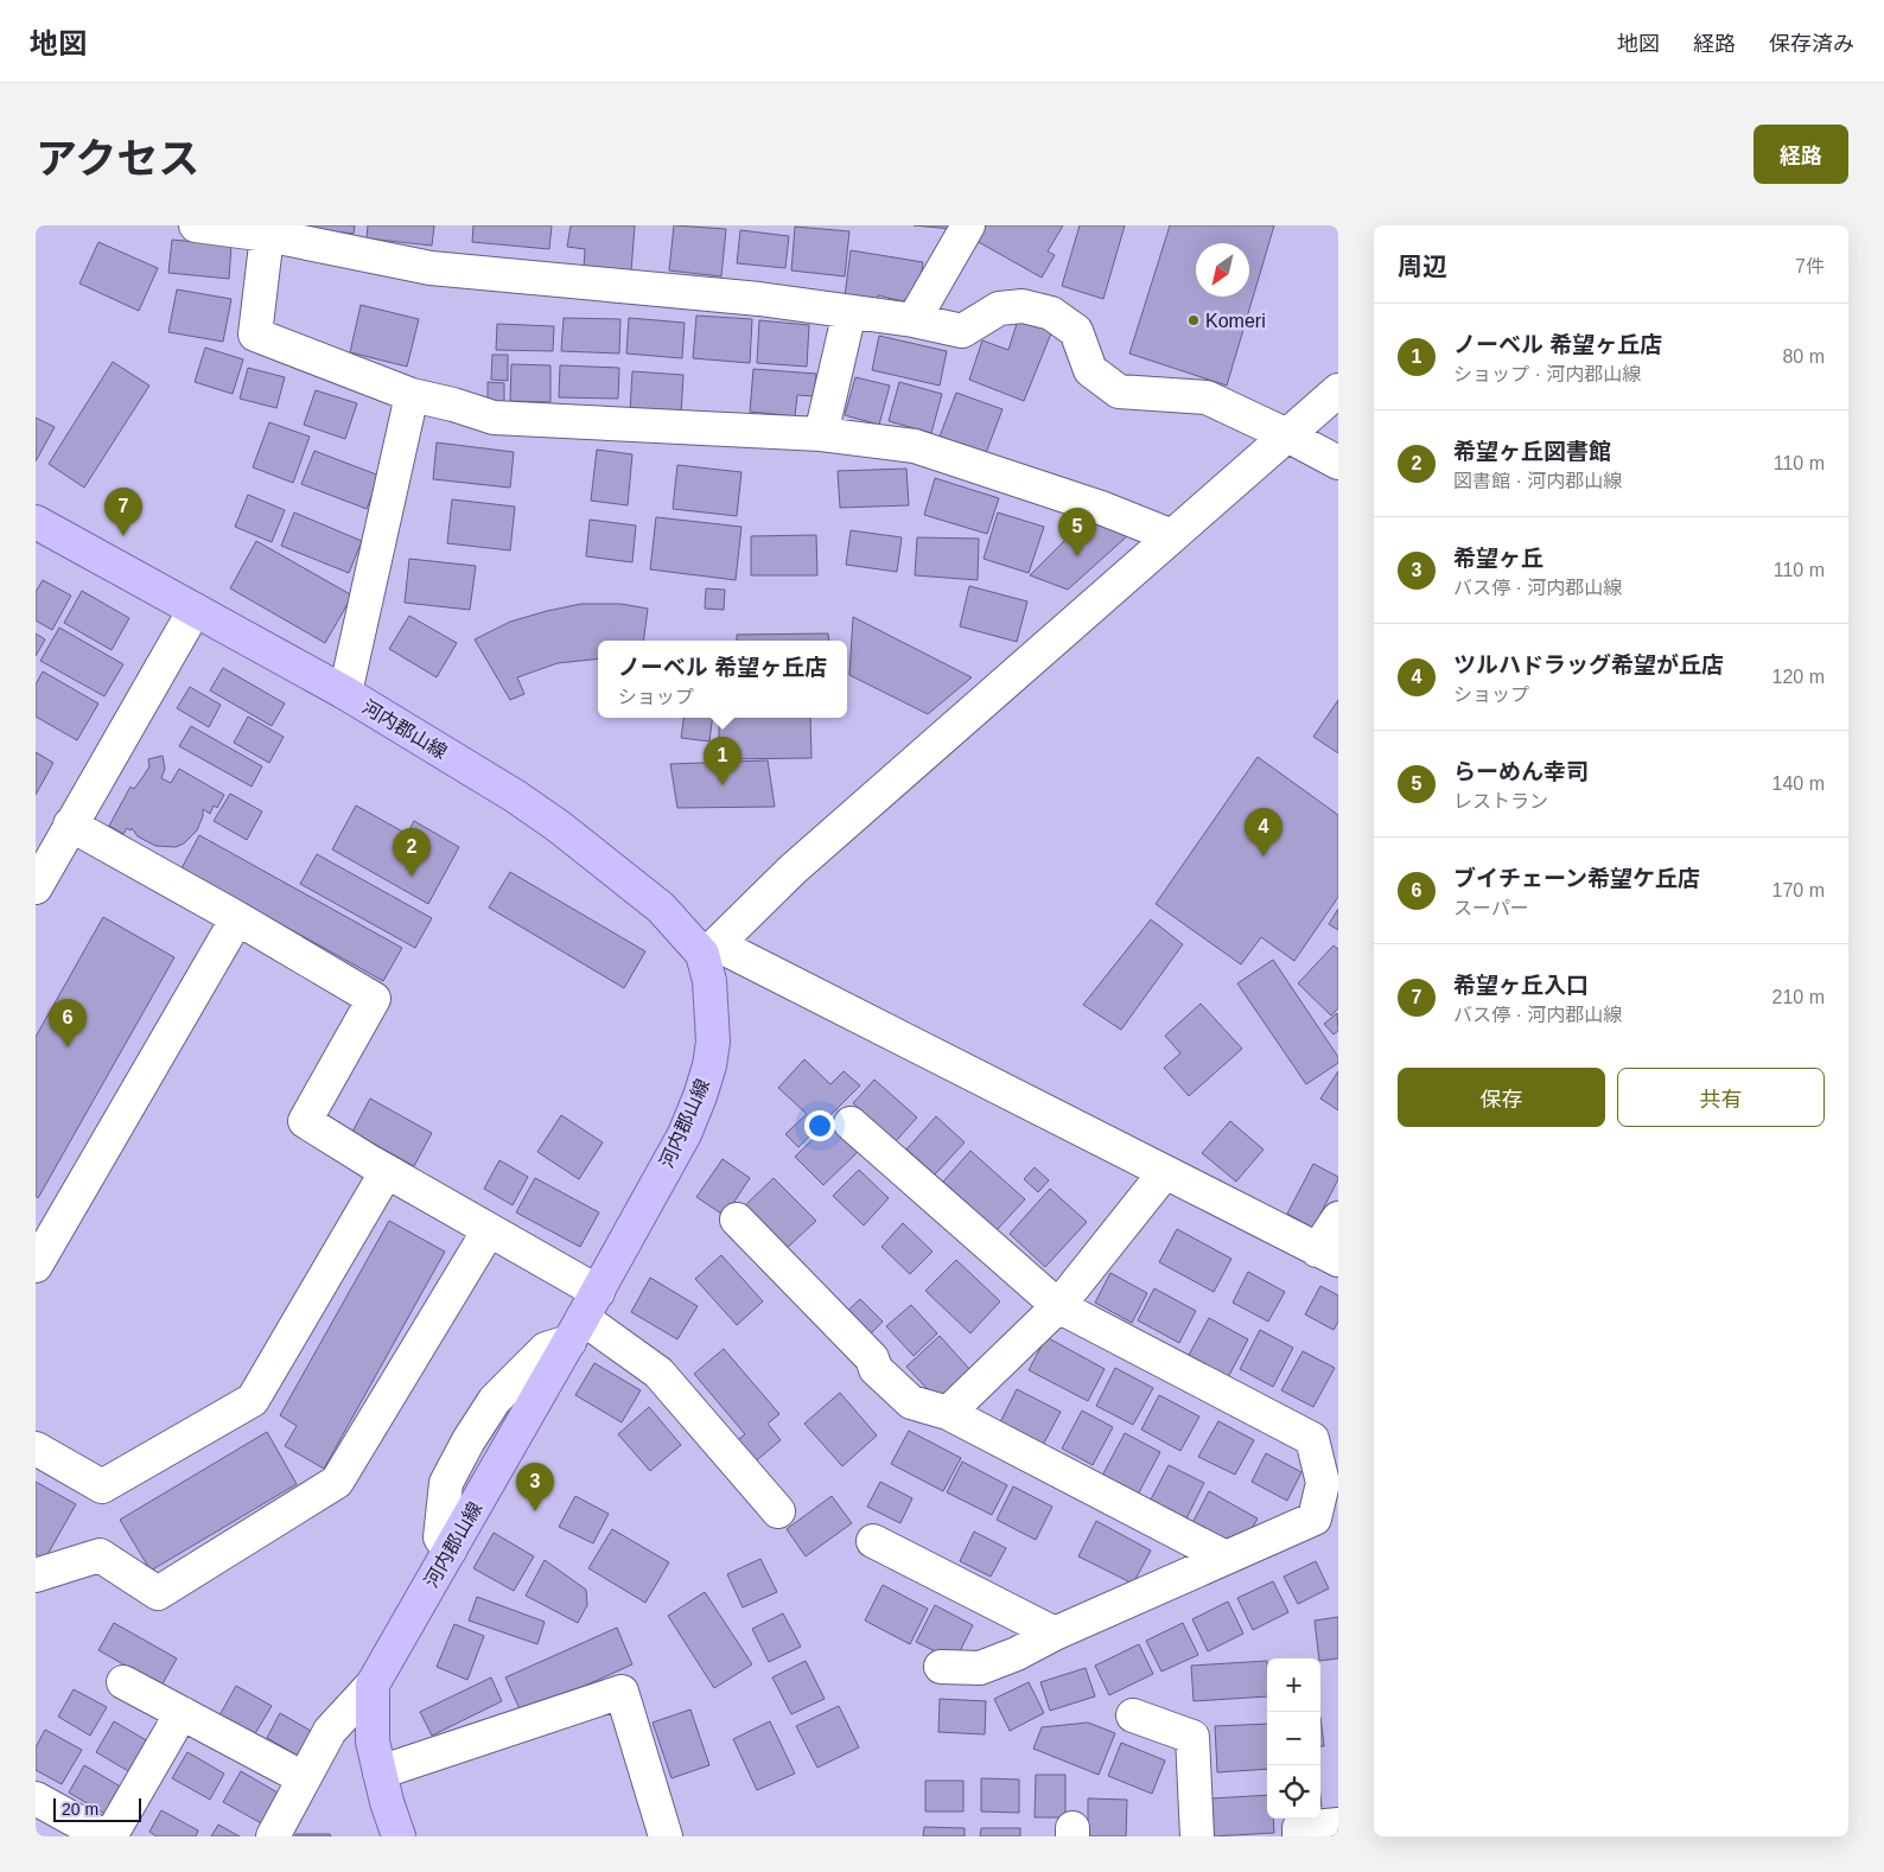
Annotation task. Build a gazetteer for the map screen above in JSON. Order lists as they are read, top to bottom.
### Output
{
  "streets": {
    "main road": ["河内郡山線"]
  },
  "places": ["Komeri"],
  "scale_bar": "20 m",
  "north": "bottom left",
  "page": {
    "header": "地図",
    "nav": ["地図", "経路", "保存済み"],
    "title": "アクセス",
    "buttons": [
      "経路",
      ["保存", "共有"]
    ],
    "heading": ["周辺", "7件"],
    "list": [
      {
        "mark": "1",
        "name": "ノーベル 希望ヶ丘店",
        "note": "ショップ · 河内郡山線",
        "value": "80 m"
      },
      {
        "mark": "2",
        "name": "希望ヶ丘図書館",
        "note": "図書館 · 河内郡山線",
        "value": "110 m"
      },
      {
        "mark": "3",
        "name": "希望ヶ丘",
        "note": "バス停 · 河内郡山線",
        "value": "110 m"
      },
      {
        "mark": "4",
        "name": "ツルハドラッグ希望が丘店",
        "note": "ショップ",
        "value": "120 m"
      },
      {
        "mark": "5",
        "name": "らーめん幸司",
        "note": "レストラン",
        "value": "140 m"
      },
      {
        "mark": "6",
        "name": "ブイチェーン希望ケ丘店",
        "note": "スーパー",
        "value": "170 m"
      },
      {
        "mark": "7",
        "name": "希望ヶ丘入口",
        "note": "バス停 · 河内郡山線",
        "value": "210 m"
      }
    ],
    "pins": [
      "7",
      "5",
      "1",
      "4",
      "2",
      "6",
      "3"
    ],
    "popup": ["ノーベル 希望ヶ丘店", "ショップ"],
    "map_buttons": ["+", "−"],
    "scale": "20 m"
  }
}
